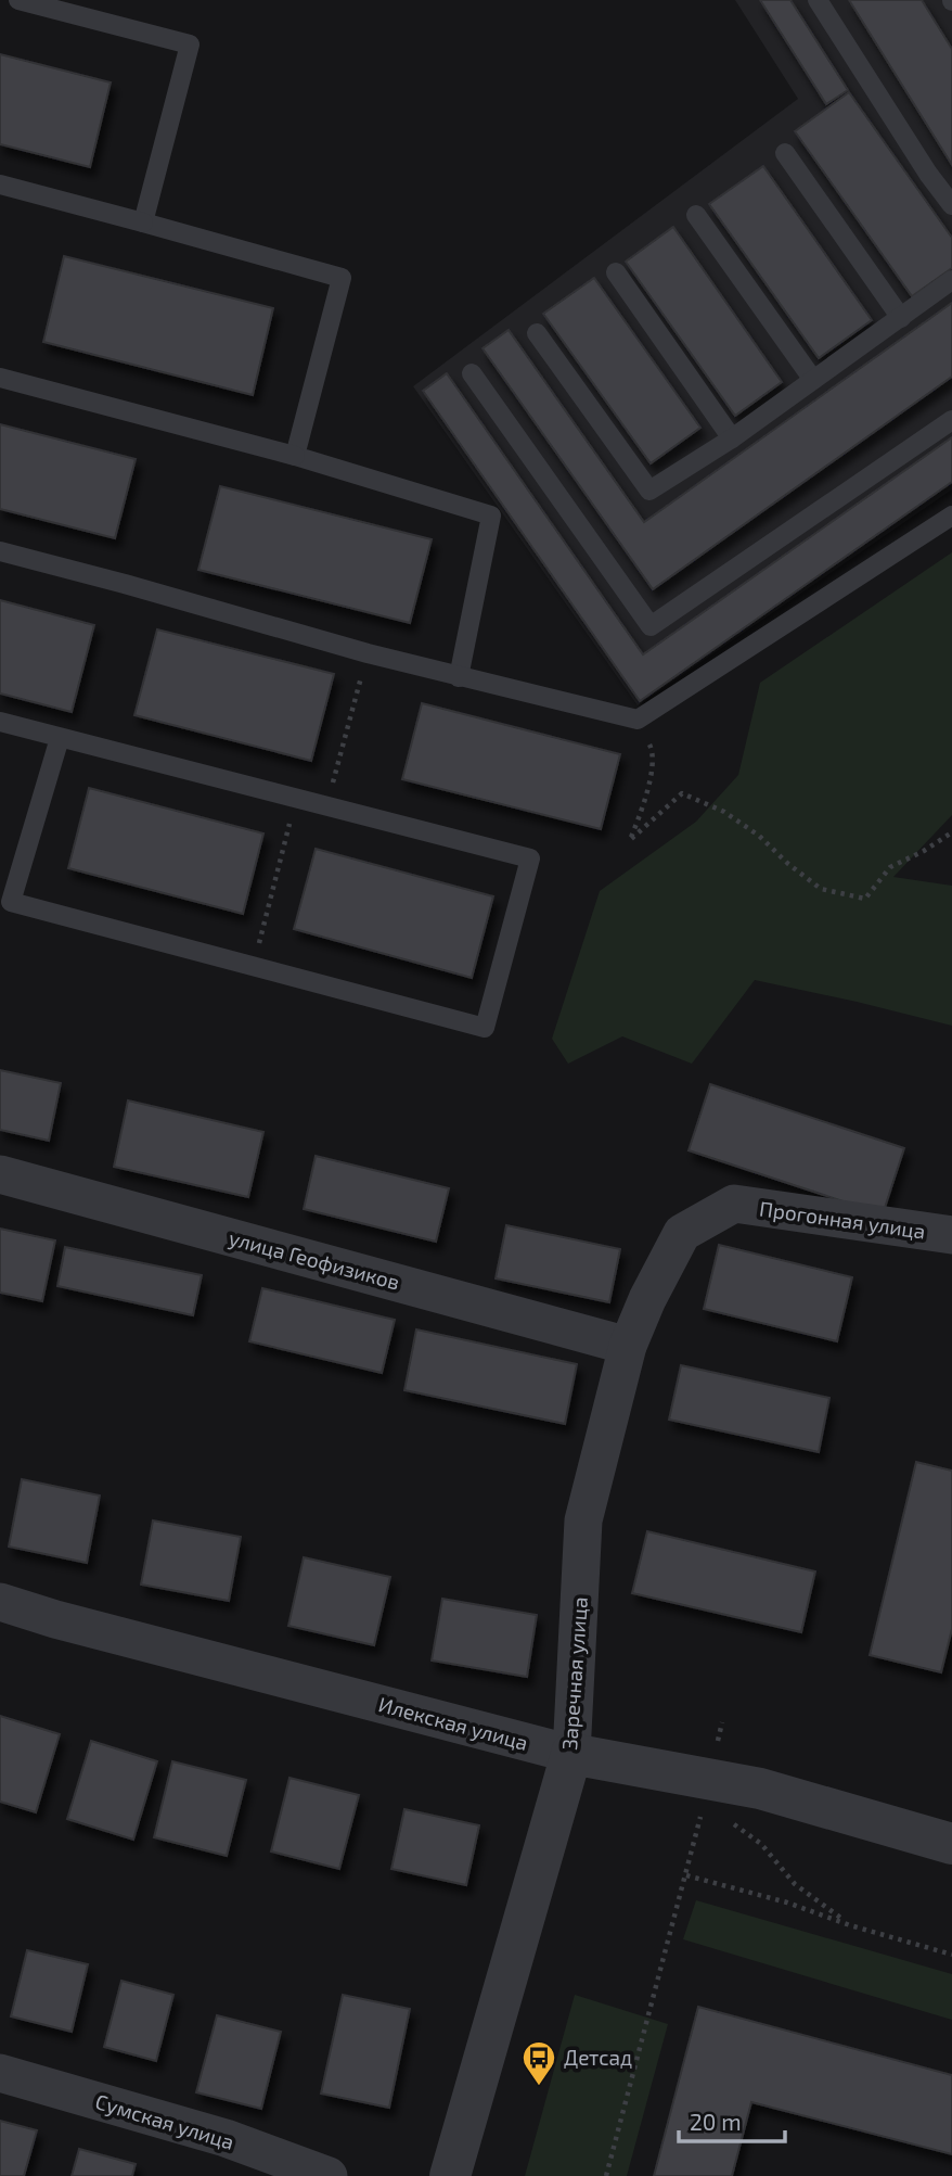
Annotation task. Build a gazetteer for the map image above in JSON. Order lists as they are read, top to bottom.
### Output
{
  "streets": {
    "street": [
      "Прогонная улица",
      "улица Геофизиков",
      "Заречная улица",
      "Илекская улица",
      "Сумская улица"
    ]
  },
  "crossings": [
    ["Прогонная улица", "Заречная улица"],
    ["улица Геофизиков", "Заречная улица"],
    ["Заречная улица", "Илекская улица"]
  ],
  "places": {
    "bus stop": ["Детсад"]
  },
  "scale_bar": "20 m"
}
